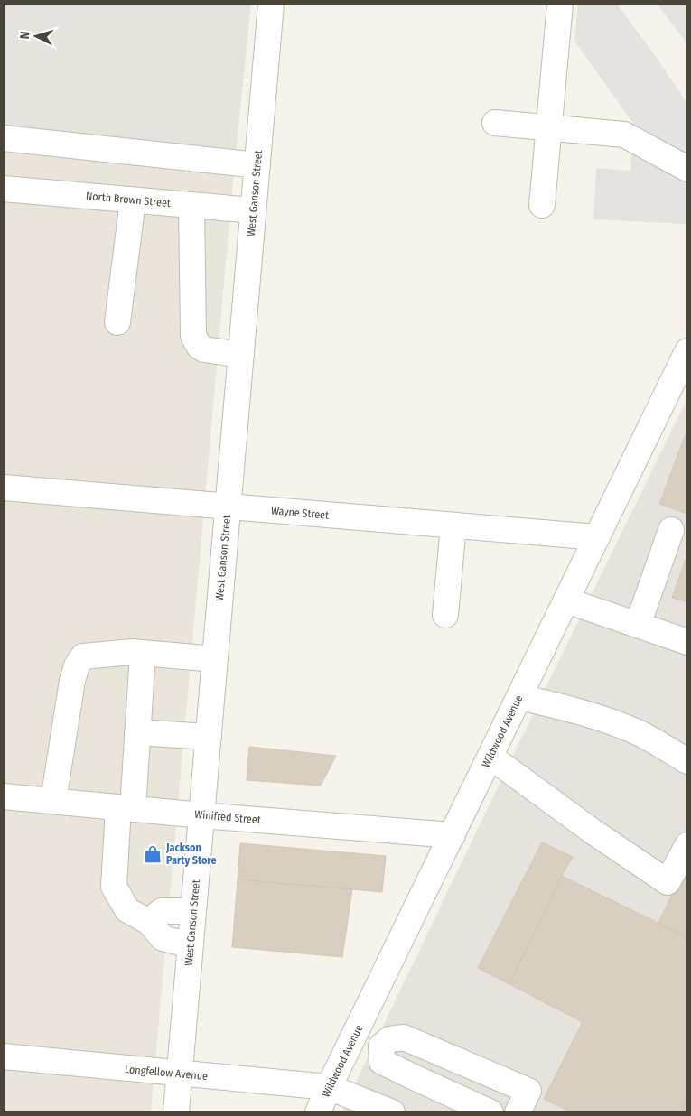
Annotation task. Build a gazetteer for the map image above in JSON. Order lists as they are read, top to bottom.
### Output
{
  "streets": {
    "street": [
      "West Ganson Street",
      "North Brown Street",
      "Wayne Street",
      "Wildwood Avenue",
      "Winifred Street",
      "Longfellow Avenue"
    ]
  },
  "crossings": [
    ["West Ganson Street", "North Brown Street"],
    ["West Ganson Street", "Wayne Street"],
    ["West Ganson Street", "Winifred Street"],
    ["West Ganson Street", "Longfellow Avenue"],
    ["Wayne Street", "Wildwood Avenue"],
    ["Wildwood Avenue", "Winifred Street"],
    ["Wildwood Avenue", "Longfellow Avenue"]
  ],
  "places": {
    "shop": ["Jackson Party Store"]
  },
  "north": "left"
}
